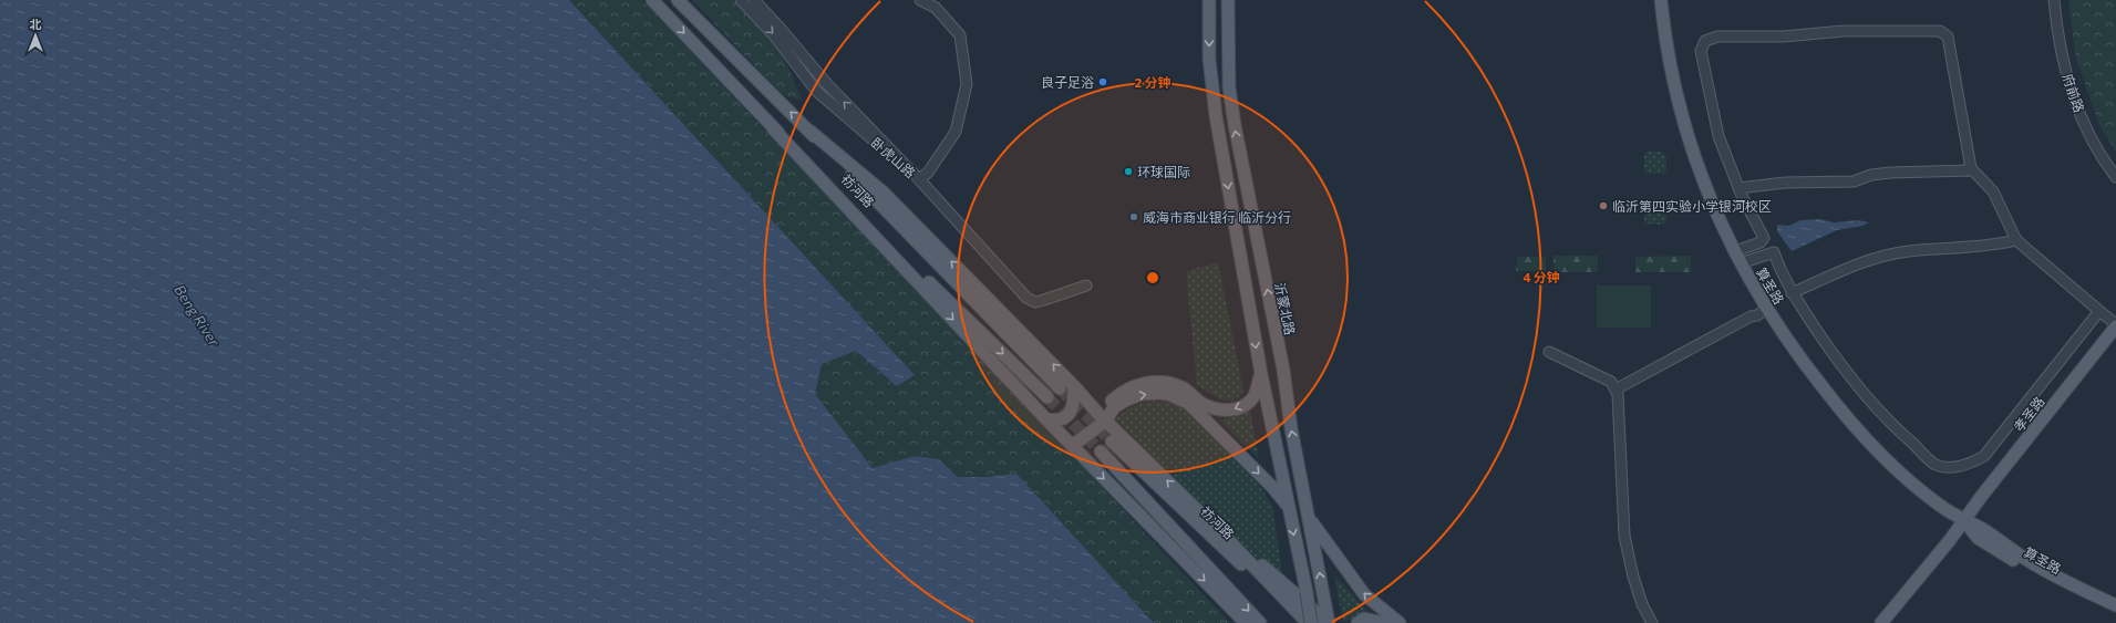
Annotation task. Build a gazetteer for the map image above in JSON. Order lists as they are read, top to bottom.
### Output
{
  "streets": {
    "main road": [
      "祊河路",
      "算圣路",
      "沂蒙北路",
      "孝圣路"
    ],
    "street": ["府前路", "卧虎山路"]
  },
  "crossings": [
    ["算圣路", "孝圣路"]
  ],
  "water": ["Beng River"],
  "places": [
    "良子足浴",
    "环球国际",
    "临沂第四实验小学银河校区",
    "威海市商业银行 临沂分行"
  ],
  "north": "top",
  "rings": ["2 分钟", "4 分钟"]
}
